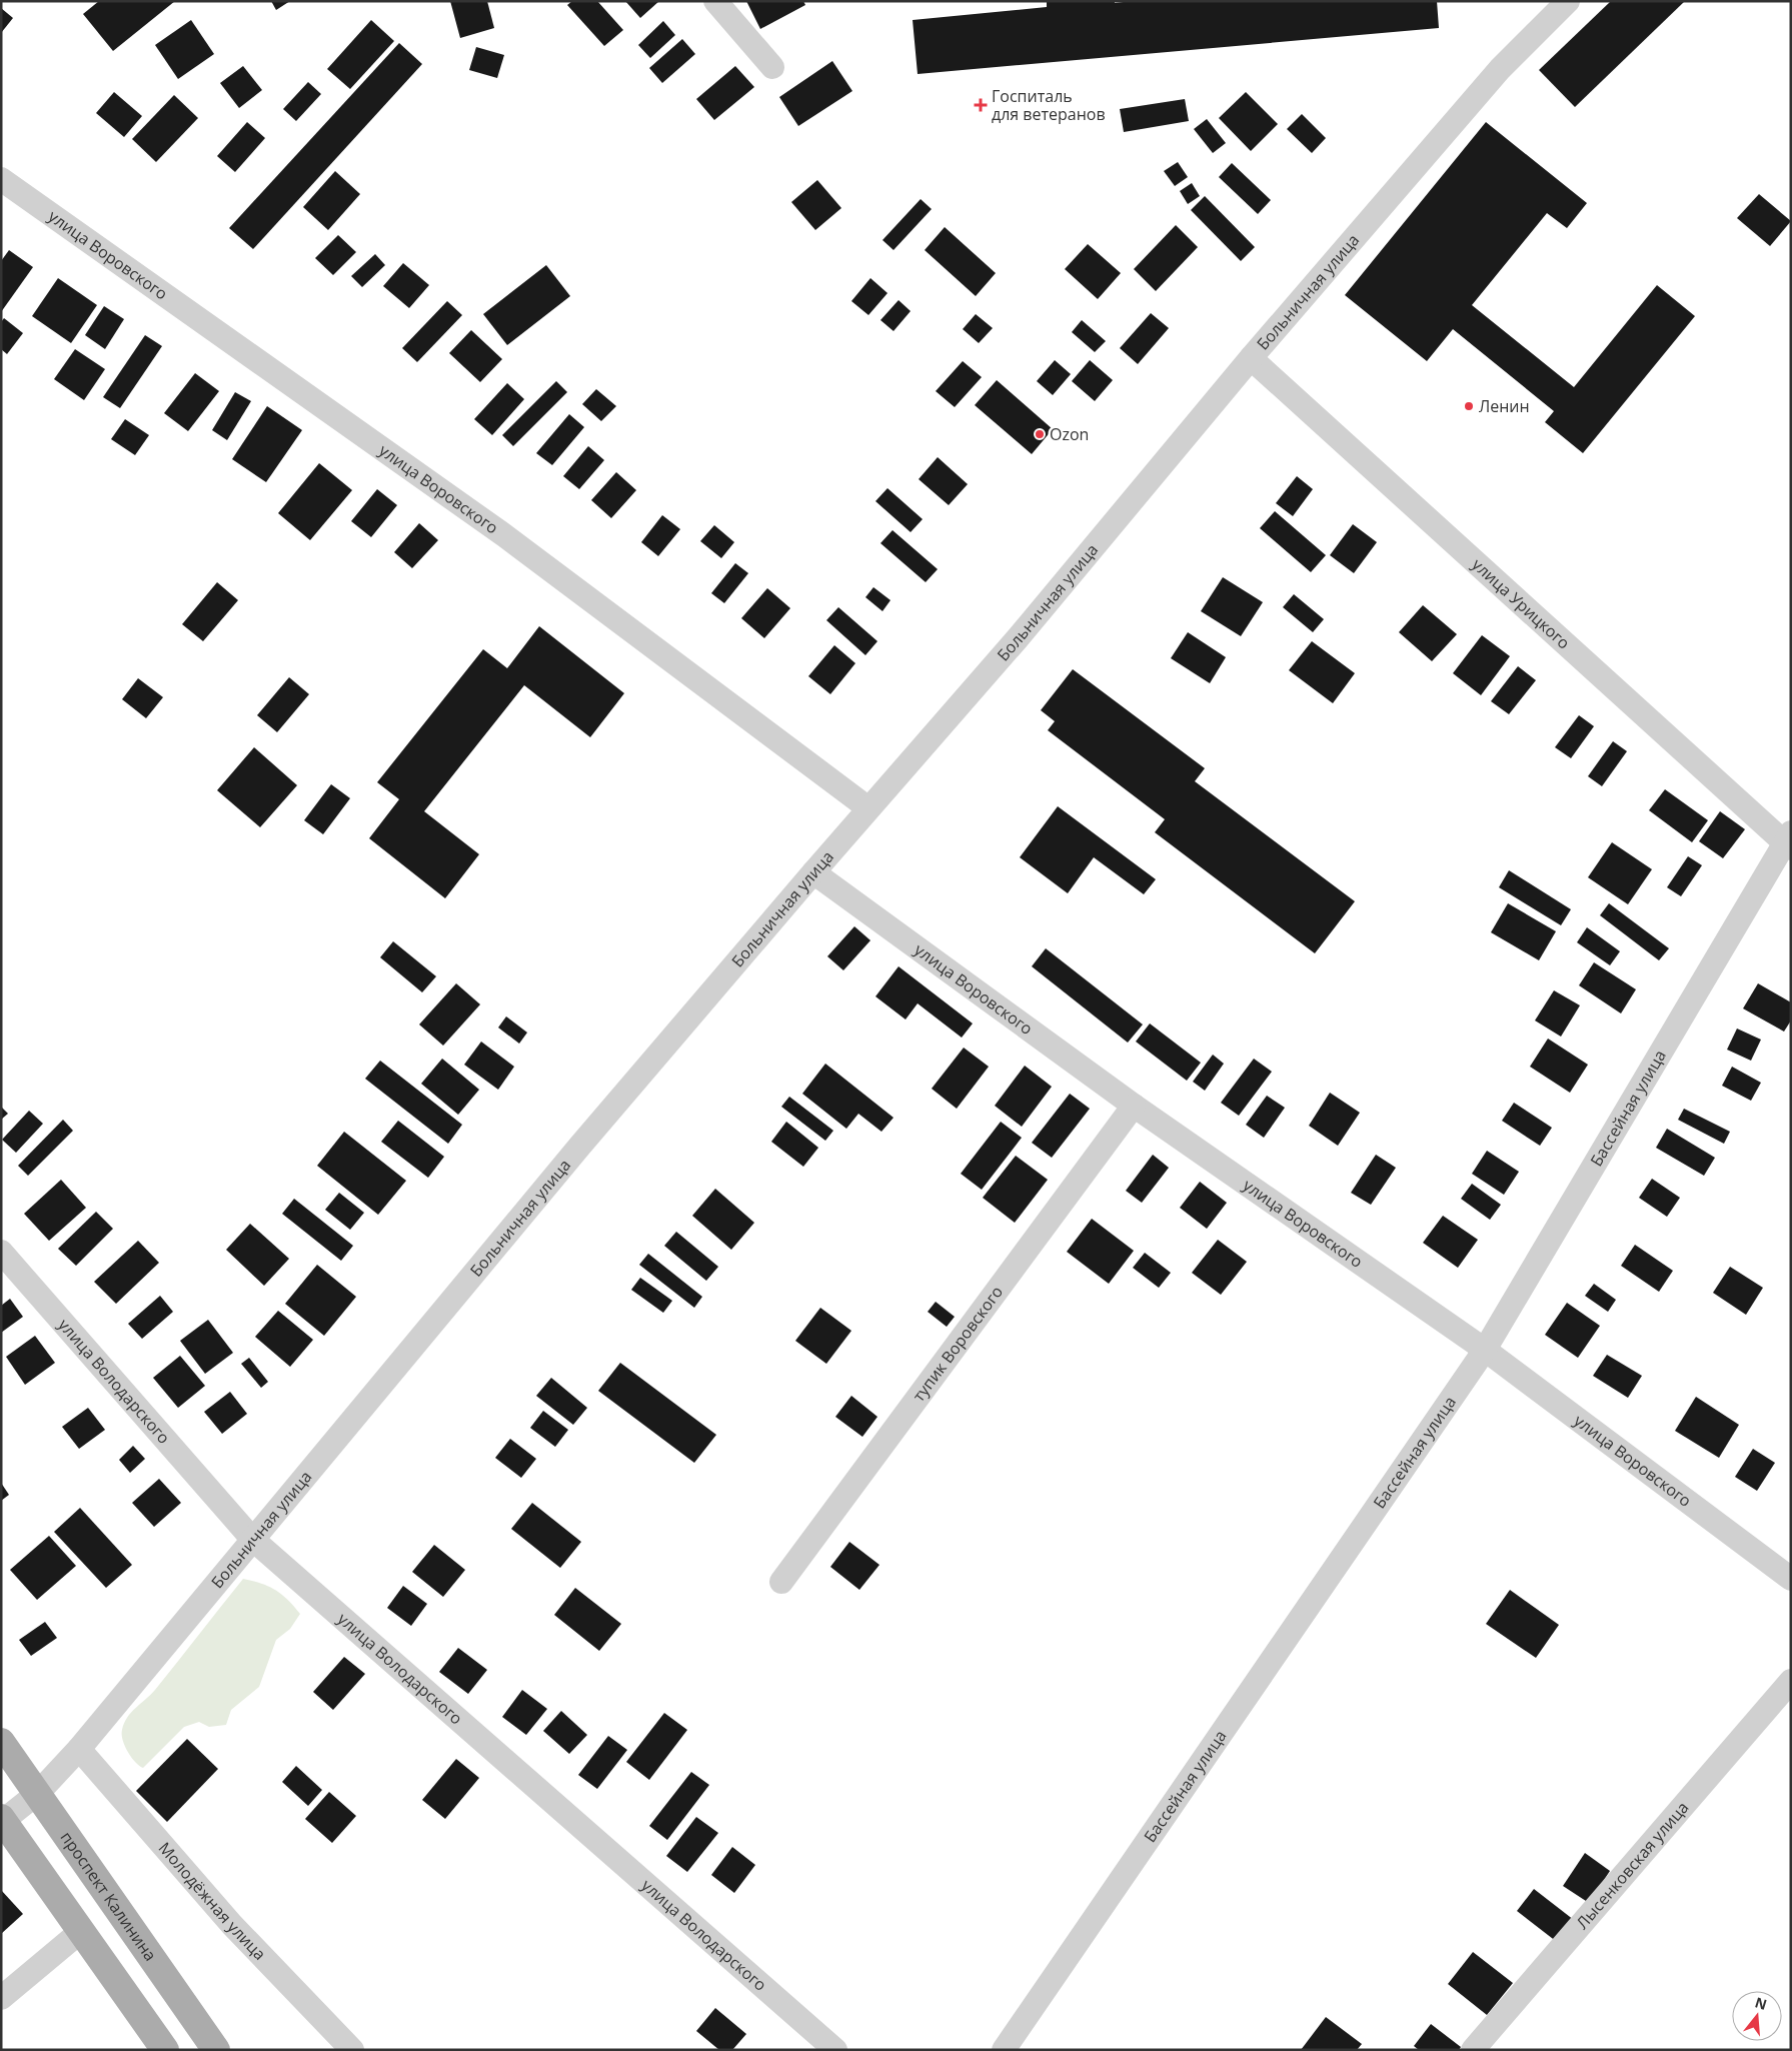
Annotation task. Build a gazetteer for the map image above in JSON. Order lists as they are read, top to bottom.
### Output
{
  "streets": {
    "main road": ["проспект Калинина"],
    "street": [
      "улица Воровского",
      "Больничная улица",
      "улица Урицкого",
      "Бассейная улица",
      "тупик Воровского",
      "улица Володарского",
      "Лысенковская улица",
      "Молодёжная улица"
    ]
  },
  "crossings": [
    ["улица Воровского", "Больничная улица"],
    ["улица Воровского", "Бассейная улица"],
    ["улица Воровского", "тупик Воровского"],
    ["Больничная улица", "улица Урицкого"],
    ["Больничная улица", "улица Володарского"],
    ["Больничная улица", "проспект Калинина"],
    ["Больничная улица", "Молодёжная улица"],
    ["улица Урицкого", "Бассейная улица"]
  ],
  "places": {
    "health": ["Госпиталь для ветеранов"],
    "other": ["Ленин", "Ozon"]
  },
  "north": "top"
}
